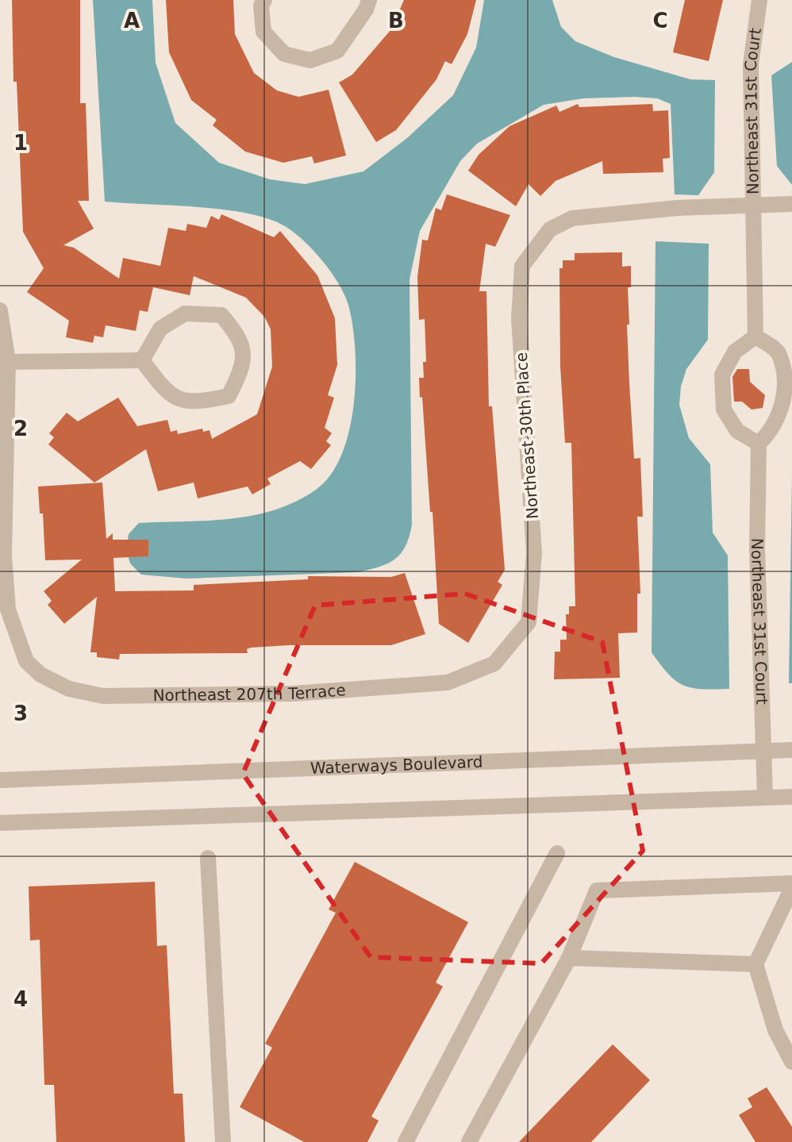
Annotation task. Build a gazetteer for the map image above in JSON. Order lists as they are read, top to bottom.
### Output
{
  "streets": {
    "street": [
      "Northeast 31st Court",
      "Northeast 30th Place",
      "Northeast 207th Terrace",
      "Waterways Boulevard"
    ]
  },
  "crossings": [
    ["Northeast 31st Court", "Northeast 30th Place"],
    ["Northeast 31st Court", "Waterways Boulevard"],
    ["Northeast 30th Place", "Northeast 207th Terrace"]
  ],
  "grid": {
    "columns": ["A", "B", "C"],
    "rows": [
      "1",
      "2",
      "3",
      "4"
    ]
  }
}
